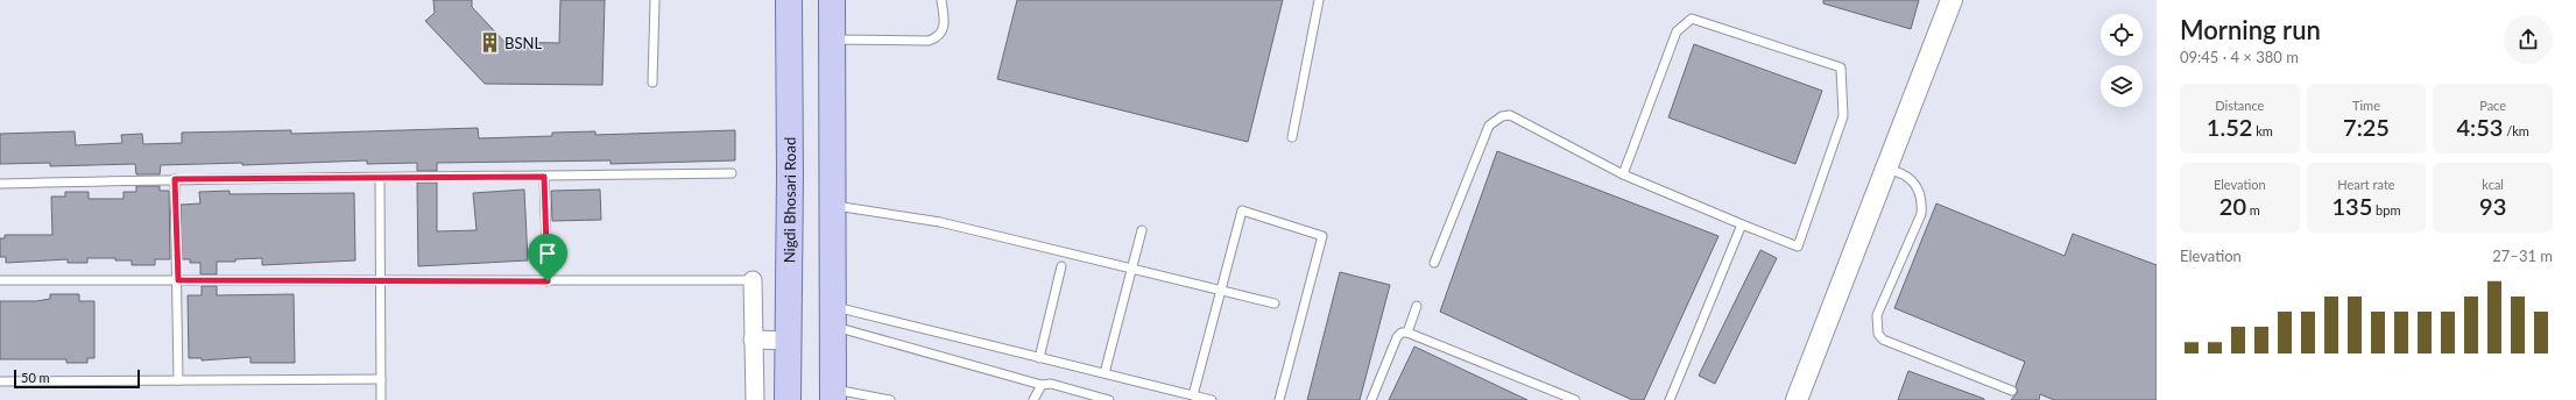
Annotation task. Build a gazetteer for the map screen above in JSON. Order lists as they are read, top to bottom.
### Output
{
  "streets": {
    "main road": ["Nigdi Bhosari Road"]
  },
  "places": {
    "building": ["BSNL"]
  },
  "scale_bar": "50 m",
  "page": {
    "heading": ["Morning run", "09:45 · 4 × 380 m"],
    "stats": [
      ["Distance", "1.52 km"],
      ["Time", "7:25"],
      ["Pace", "4:53 /km"],
      ["Elevation", "20 m"],
      ["Heart rate", "135 bpm"],
      ["kcal", "93"]
    ],
    "chart": ["Elevation", "27–31 m"],
    "scale": "50 m"
  }
}
